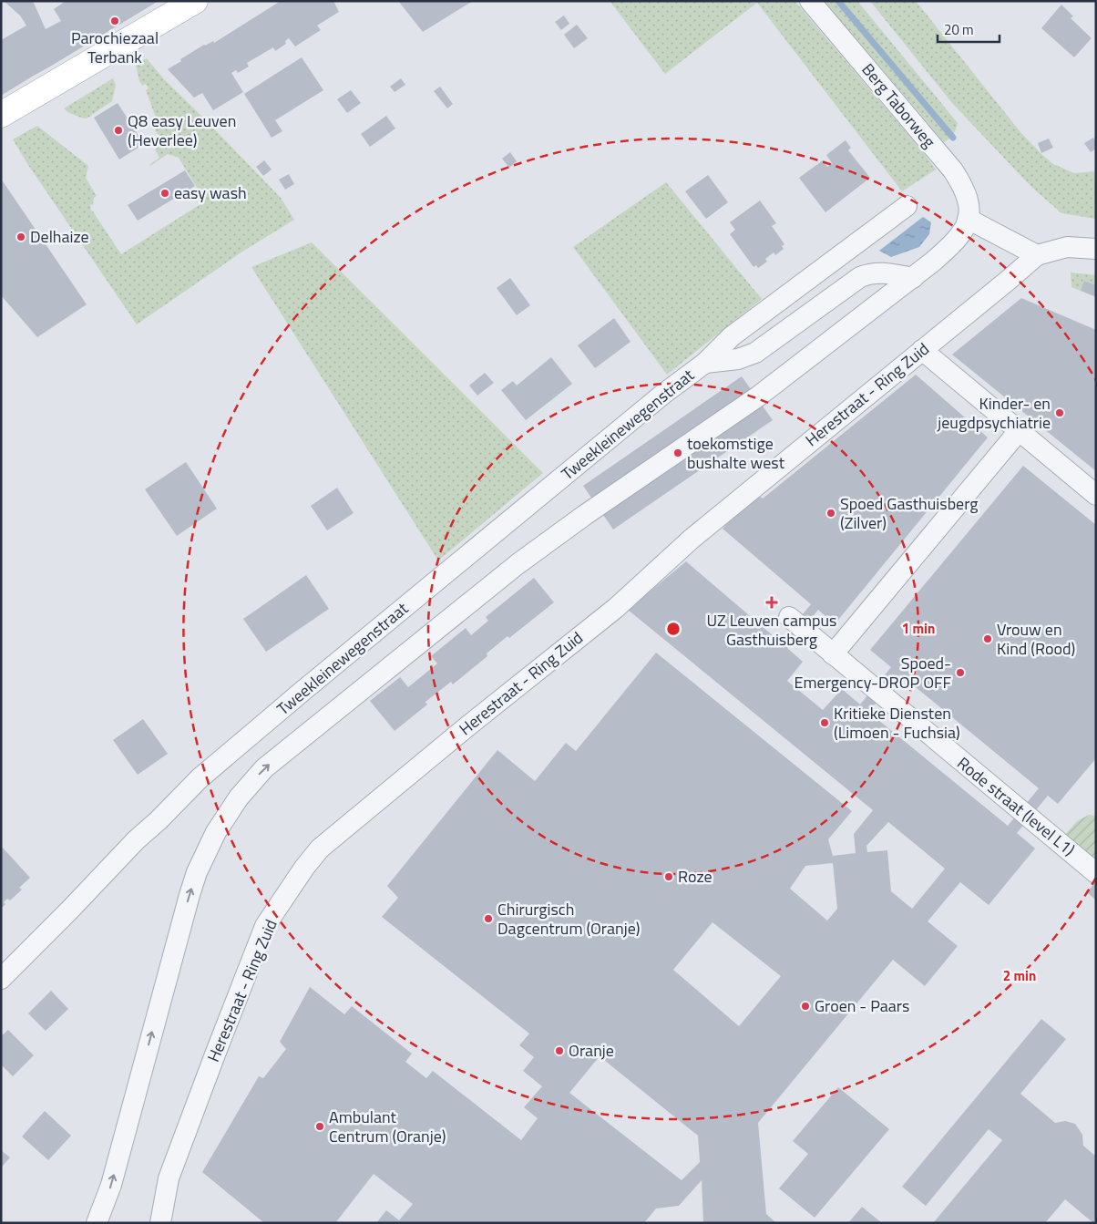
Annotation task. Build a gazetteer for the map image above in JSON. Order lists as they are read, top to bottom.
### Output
{
  "streets": {
    "street": [
      "Berg Taborweg",
      "Herestraat - Ring Zuid",
      "Tweekleinewegenstraat",
      "Rode straat (level L1)"
    ]
  },
  "places": {
    "other": [
      "Parochiezaal Terbank",
      "Q8 easy Leuven (Heverlee)",
      "easy wash",
      "Delhaize",
      "Kinder- en jeugdpsychiatrie",
      "toekomstige bushalte west",
      "Spoed Gasthuisberg (Zilver)",
      "Vrouw en Kind (Rood)",
      "Spoed- Emergency-DROP OFF",
      "Kritieke Diensten (Limoen - Fuchsia)",
      "Roze",
      "Chirurgisch Dagcentrum (Oranje)",
      "Groen - Paars",
      "Oranje",
      "Ambulant Centrum (Oranje)"
    ],
    "health": ["UZ Leuven campus Gasthuisberg"]
  },
  "scale_bar": "20 m",
  "rings": ["1 min", "2 min"]
}
